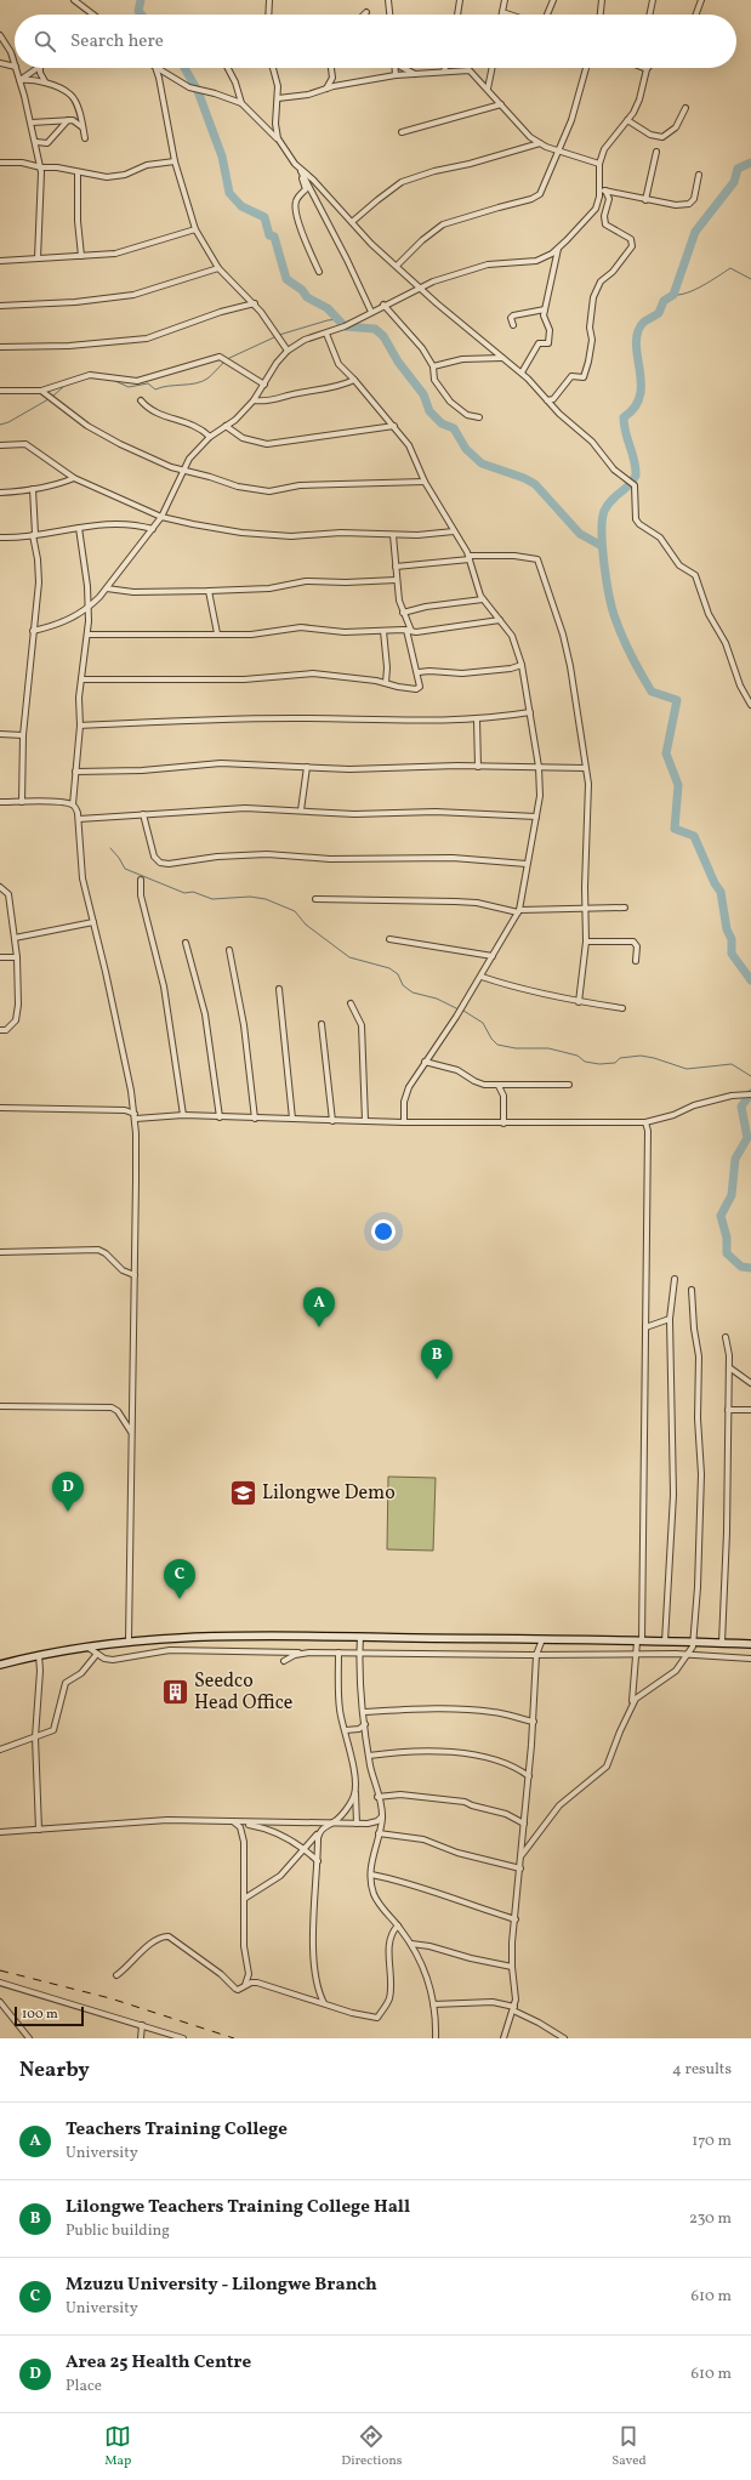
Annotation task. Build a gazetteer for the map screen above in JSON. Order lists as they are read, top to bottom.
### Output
{
  "places": {
    "school or university": ["Lilongwe Demo"],
    "building": ["Seedco Head Office"]
  },
  "scale_bar": "100 m",
  "page": {
    "search": "Search here",
    "pins": [
      "A",
      "B",
      "D",
      "C"
    ],
    "scale": "100 m",
    "heading": ["Nearby", "4 results"],
    "list": [
      {
        "mark": "A",
        "name": "Teachers Training College",
        "note": "University",
        "value": "170 m"
      },
      {
        "mark": "B",
        "name": "Lilongwe Teachers Training College Hall",
        "note": "Public building",
        "value": "230 m"
      },
      {
        "mark": "C",
        "name": "Mzuzu University - Lilongwe Branch",
        "note": "University",
        "value": "610 m"
      },
      {
        "mark": "D",
        "name": "Area 25 Health Centre",
        "note": "Place",
        "value": "610 m"
      }
    ],
    "nav": ["Map", "Directions", "Saved"]
  }
}
